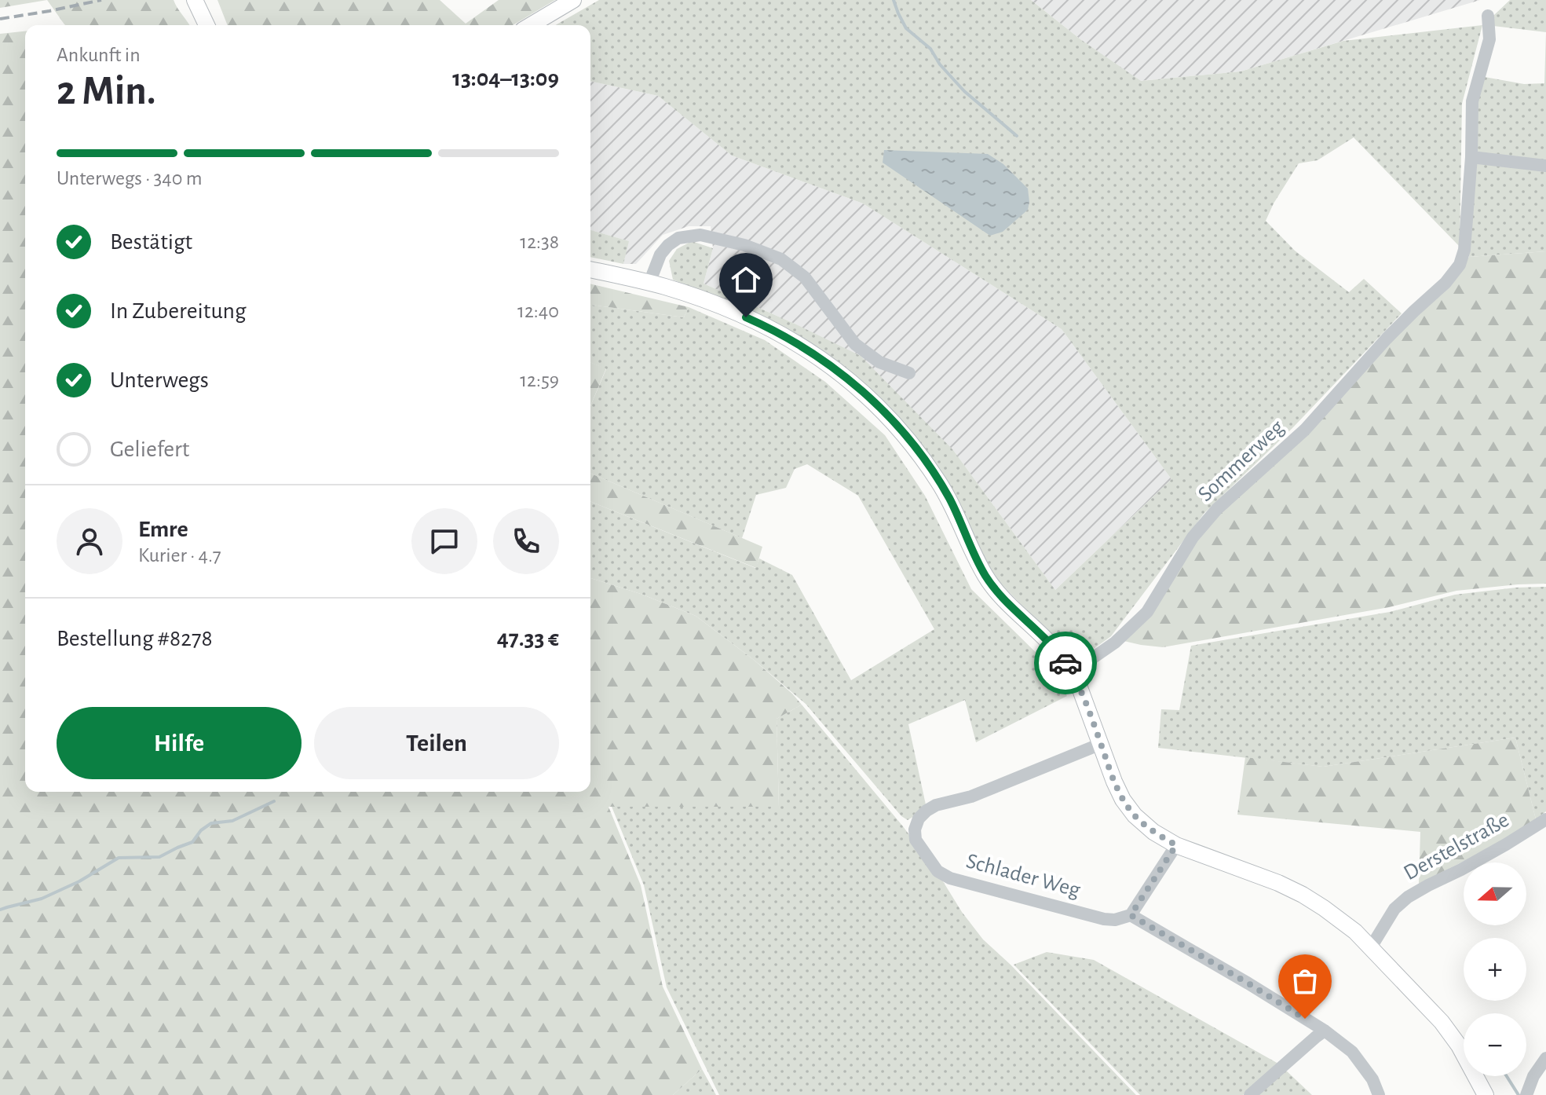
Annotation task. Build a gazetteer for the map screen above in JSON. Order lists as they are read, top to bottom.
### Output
{
  "streets": {
    "street": ["Sommerweg", "Derstelstraße", "Schlader Weg"]
  },
  "north": "left",
  "page": {
    "heading": ["2 Min.", "Ankunft in", "13:04–13:09"],
    "panel": [
      "Emre",
      "Kurier · 4.7",
      "Bestellung #8278",
      "47.33 €"
    ],
    "bar": "Unterwegs · 340 m",
    "list": [
      ["Bestätigt", "12:38"],
      ["In Zubereitung", "12:40"],
      ["Unterwegs", "12:59"],
      "Geliefert"
    ],
    "buttons": ["Hilfe", "Teilen"],
    "map_buttons": ["+", "−"]
  }
}
